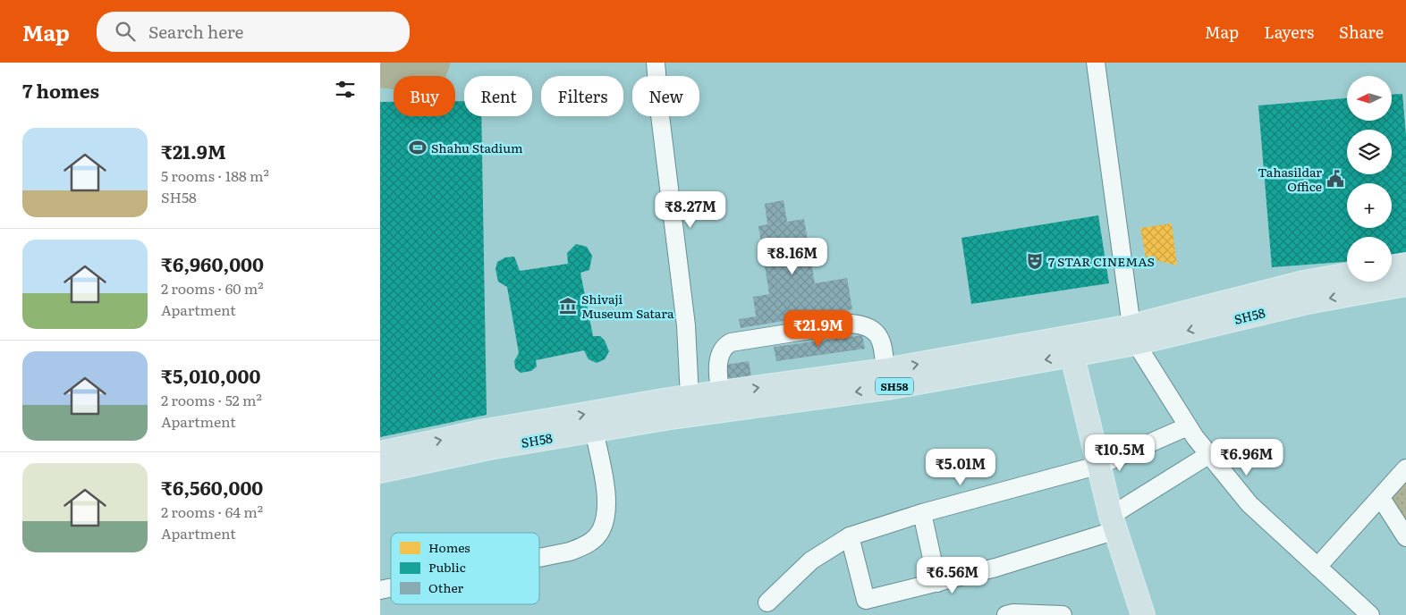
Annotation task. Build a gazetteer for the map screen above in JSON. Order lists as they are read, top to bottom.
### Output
{
  "streets": {
    "main road": ["SH58"]
  },
  "places": {
    "sports": ["Shahu Stadium"],
    "public building": ["Tahasildar Office"],
    "theatre": ["7 STAR CINEMAS"],
    "museum": ["Shivaji Museum Satara"]
  },
  "legend": ["Homes", "Public", "Other"],
  "north": "left",
  "page": {
    "header": "Map",
    "search": "Search here",
    "nav": ["Map", "Layers", "Share"],
    "heading": "7 homes",
    "map_buttons": ["+", "−"],
    "chip": [
      "Buy",
      "Rent",
      "Filters",
      "New"
    ],
    "list": [
      {
        "name": "₹21.9M",
        "note": "5 rooms · 188 m² · SH58"
      },
      {
        "name": "₹6,960,000",
        "note": "2 rooms · 60 m² · Apartment"
      },
      {
        "name": "₹5,010,000",
        "note": "2 rooms · 52 m² · Apartment"
      },
      {
        "name": "₹6,560,000",
        "note": "2 rooms · 64 m² · Apartment"
      }
    ],
    "price": [
      "₹8.27M",
      "₹8.16M",
      "₹21.9M",
      "₹10.5M",
      "₹6.96M",
      "₹5.01M",
      "₹6.56M"
    ]
  }
}
